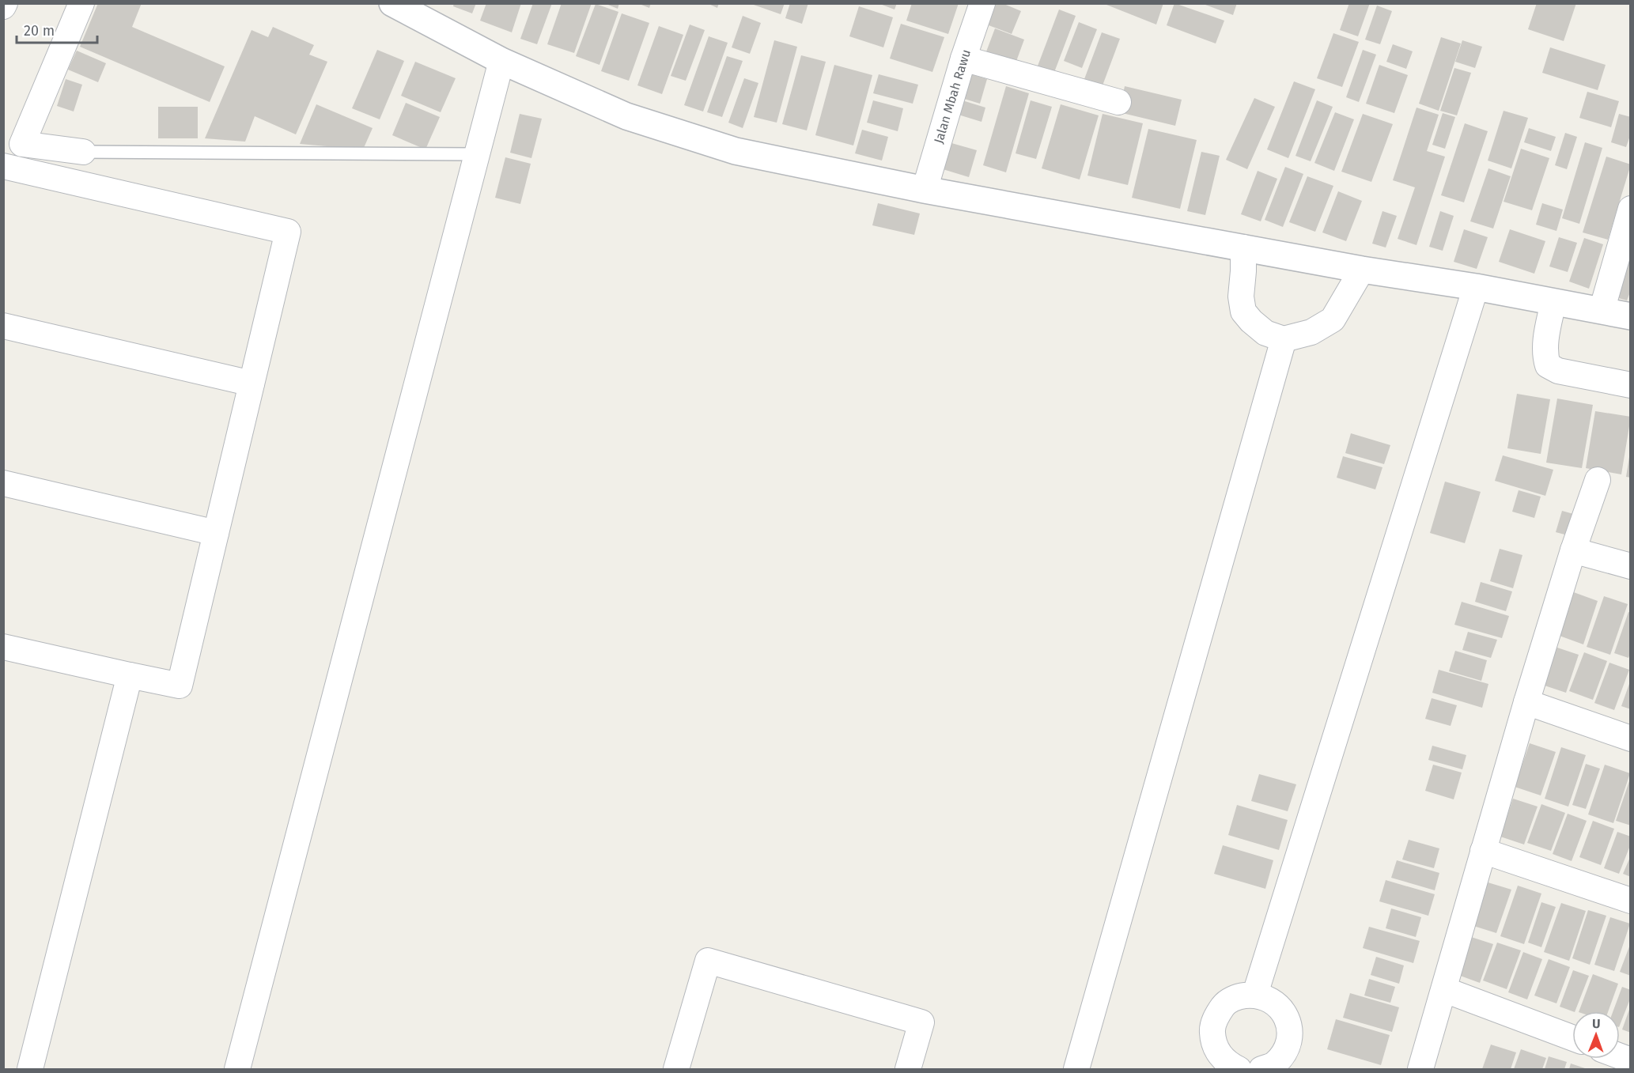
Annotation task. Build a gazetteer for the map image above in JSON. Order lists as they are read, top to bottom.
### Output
{
  "streets": {
    "street": ["Jalan Mbah Rawu"]
  },
  "scale_bar": "20 m",
  "north": "top"
}
